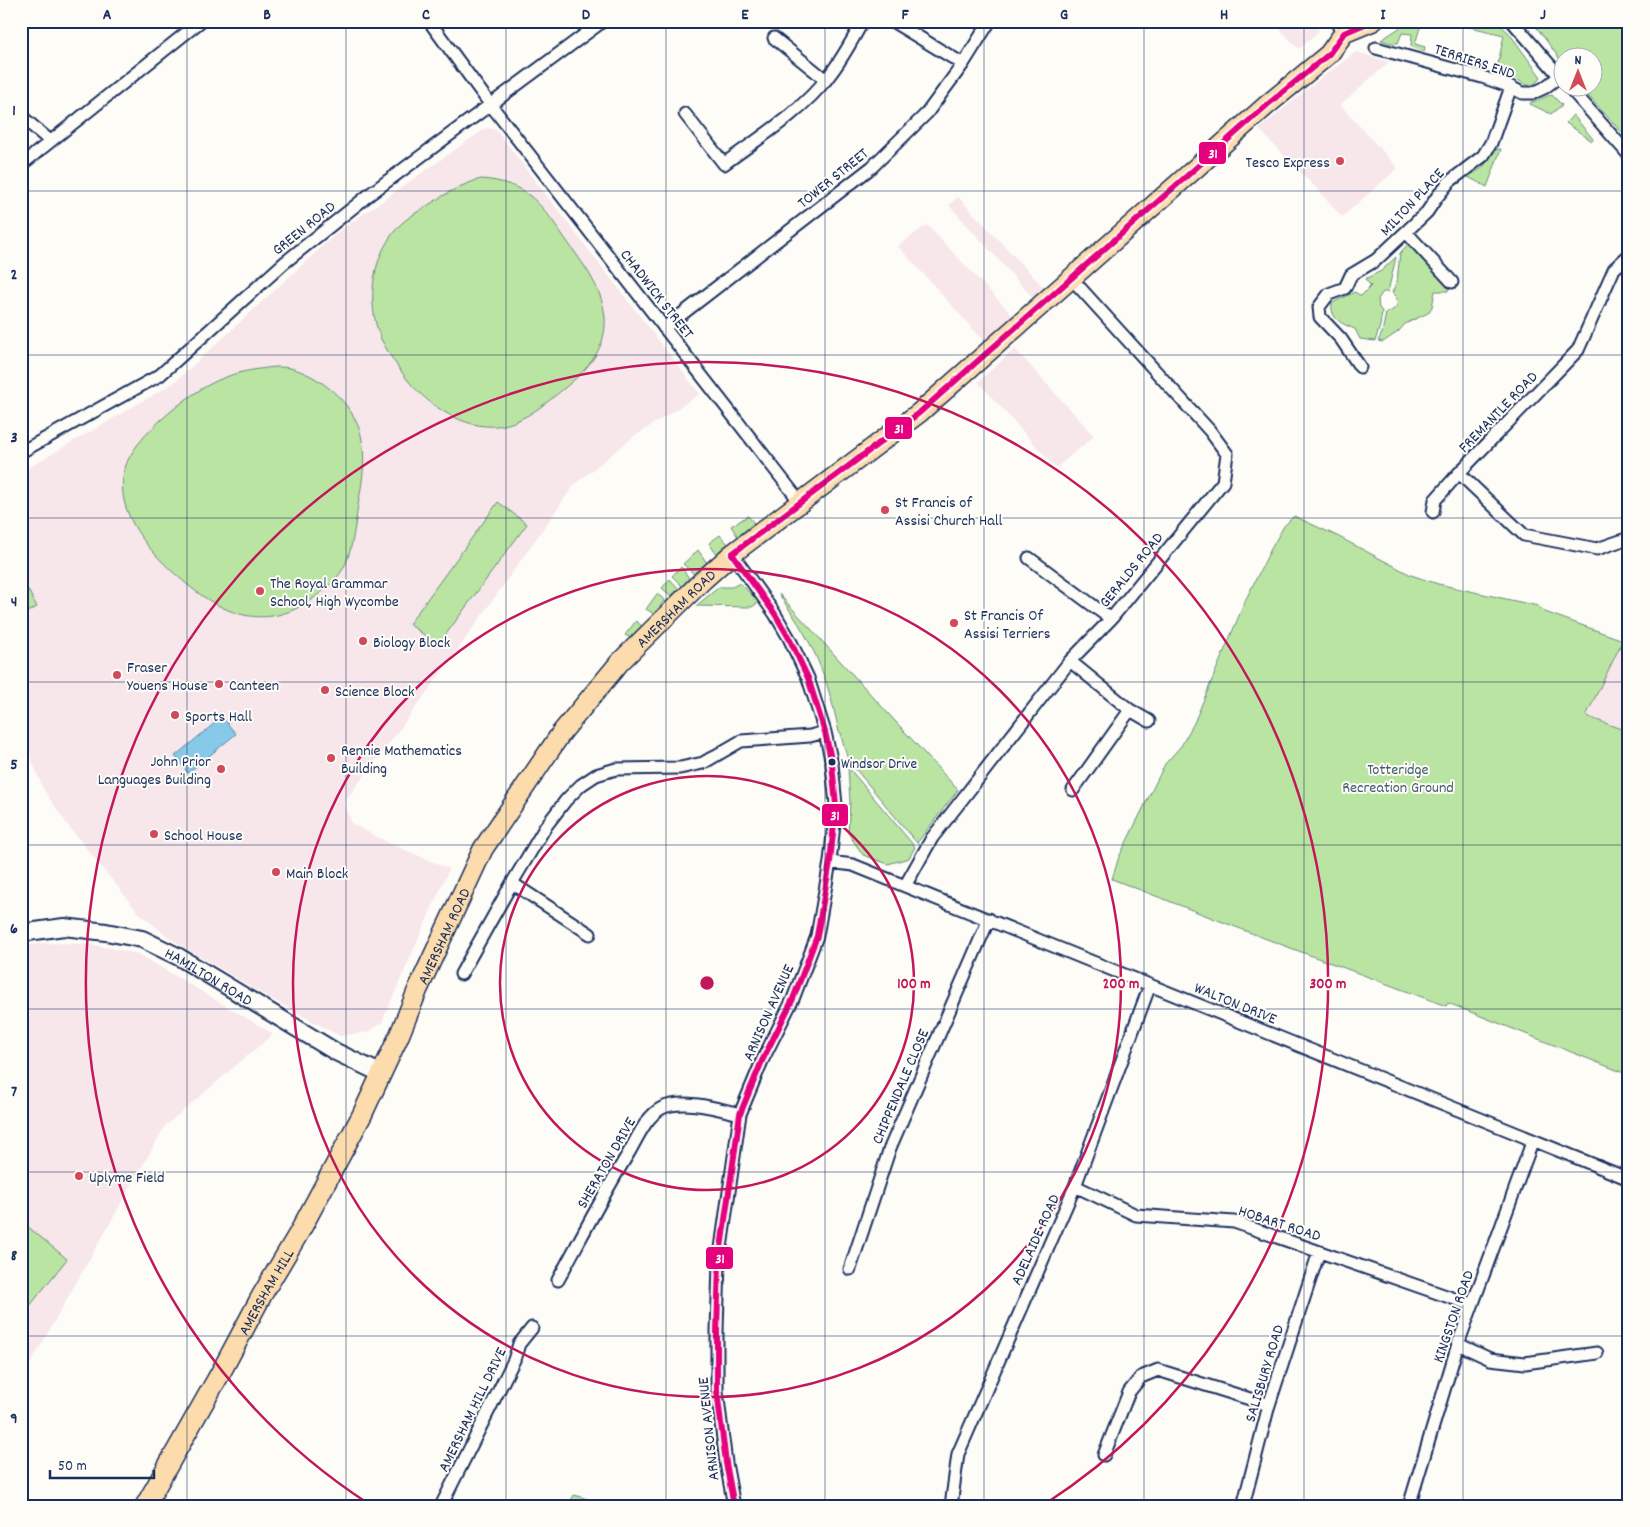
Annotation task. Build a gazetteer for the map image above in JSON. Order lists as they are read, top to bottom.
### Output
{
  "streets": {
    "main road": ["AMERSHAM ROAD", "AMERSHAM HILL"],
    "street": [
      "TERRIERS END",
      "TOWER STREET",
      "MILTON PLACE",
      "GREEN ROAD",
      "CHADWICK STREET",
      "FREMANTLE ROAD",
      "GERALDS ROAD",
      "HAMILTON ROAD",
      "WALTON DRIVE",
      "ARNISON AVENUE",
      "CHIPPENDALE CLOSE",
      "SHERATON DRIVE",
      "HOBART ROAD",
      "ADELAIDE ROAD",
      "KINGSTON ROAD",
      "SALISBURY ROAD",
      "AMERSHAM HILL DRIVE"
    ]
  },
  "crossings": [
    ["TERRIERS END", "MILTON PLACE"],
    ["TOWER STREET", "CHADWICK STREET"],
    ["GREEN ROAD", "CHADWICK STREET"],
    ["CHADWICK STREET", "AMERSHAM ROAD"],
    ["GERALDS ROAD", "AMERSHAM ROAD"],
    ["GERALDS ROAD", "WALTON DRIVE"],
    ["AMERSHAM ROAD", "HAMILTON ROAD"],
    ["AMERSHAM ROAD", "ARNISON AVENUE"],
    ["AMERSHAM ROAD", "AMERSHAM HILL"],
    ["HAMILTON ROAD", "AMERSHAM HILL"],
    ["WALTON DRIVE", "ARNISON AVENUE"],
    ["WALTON DRIVE", "CHIPPENDALE CLOSE"],
    ["WALTON DRIVE", "ADELAIDE ROAD"],
    ["WALTON DRIVE", "KINGSTON ROAD"],
    ["ARNISON AVENUE", "SHERATON DRIVE"],
    ["HOBART ROAD", "ADELAIDE ROAD"],
    ["HOBART ROAD", "KINGSTON ROAD"],
    ["HOBART ROAD", "SALISBURY ROAD"]
  ],
  "parks": ["Totteridge Recreation Ground"],
  "places": [
    "Tesco Express",
    "St Francis of Assisi Church Hall",
    "The Royal Grammar School, High Wycombe",
    "St Francis Of Assisi Terriers",
    "Biology Block",
    "Fraser Youens House",
    "Canteen",
    "Science Block",
    "Sports Hall",
    "Rennie Mathematics Building",
    "Windsor Drive",
    "John Prior Languages Building",
    "School House",
    "Main Block",
    "Uplyme Field"
  ],
  "lines": ["transit line 31"],
  "scale_bar": "50 m",
  "north": "top",
  "grid": {
    "columns": [
      "A",
      "B",
      "C",
      "D",
      "E",
      "F",
      "G",
      "H",
      "I",
      "J"
    ],
    "rows": [
      "1",
      "2",
      "3",
      "4",
      "5",
      "6",
      "7",
      "8",
      "9"
    ]
  },
  "rings": ["100 m", "200 m", "300 m"]
}
